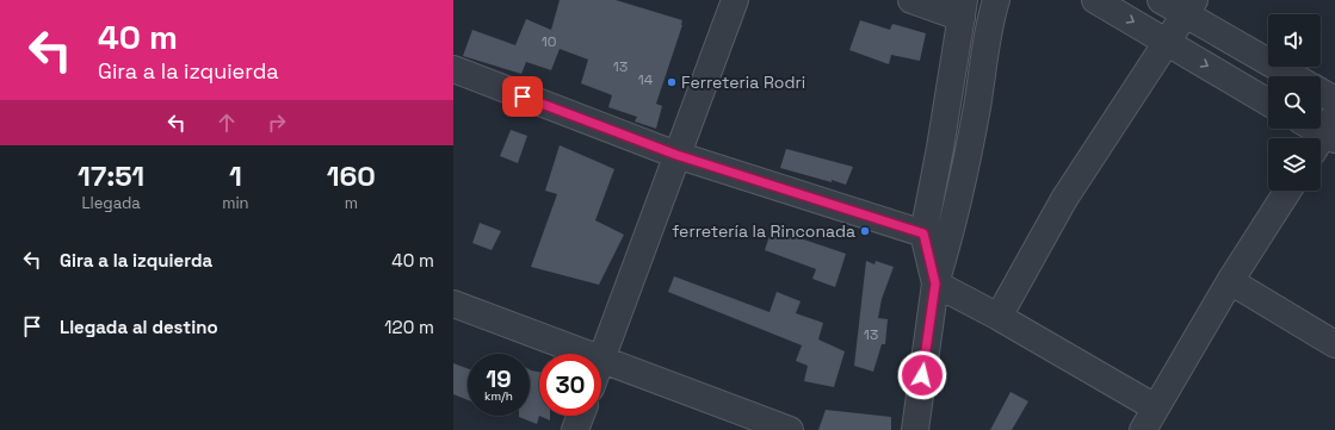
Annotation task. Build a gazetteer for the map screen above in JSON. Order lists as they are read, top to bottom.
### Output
{
  "places": ["Ferreteria Rodri", "ferretería la Rinconada"],
  "house_numbers": [
    "10",
    "13",
    "14",
    "13"
  ],
  "page": {
    "turn": ["40 m", "Gira a la izquierda"],
    "eta": [
      "17:51",
      "Llegada",
      "1",
      "min",
      "160",
      "m"
    ],
    "list": [
      {
        "name": "Gira a la izquierda",
        "value": "40 m"
      },
      {
        "name": "Llegada al destino",
        "value": "120 m"
      }
    ],
    "speed": "19 km/h",
    "limit": "30"
  }
}
